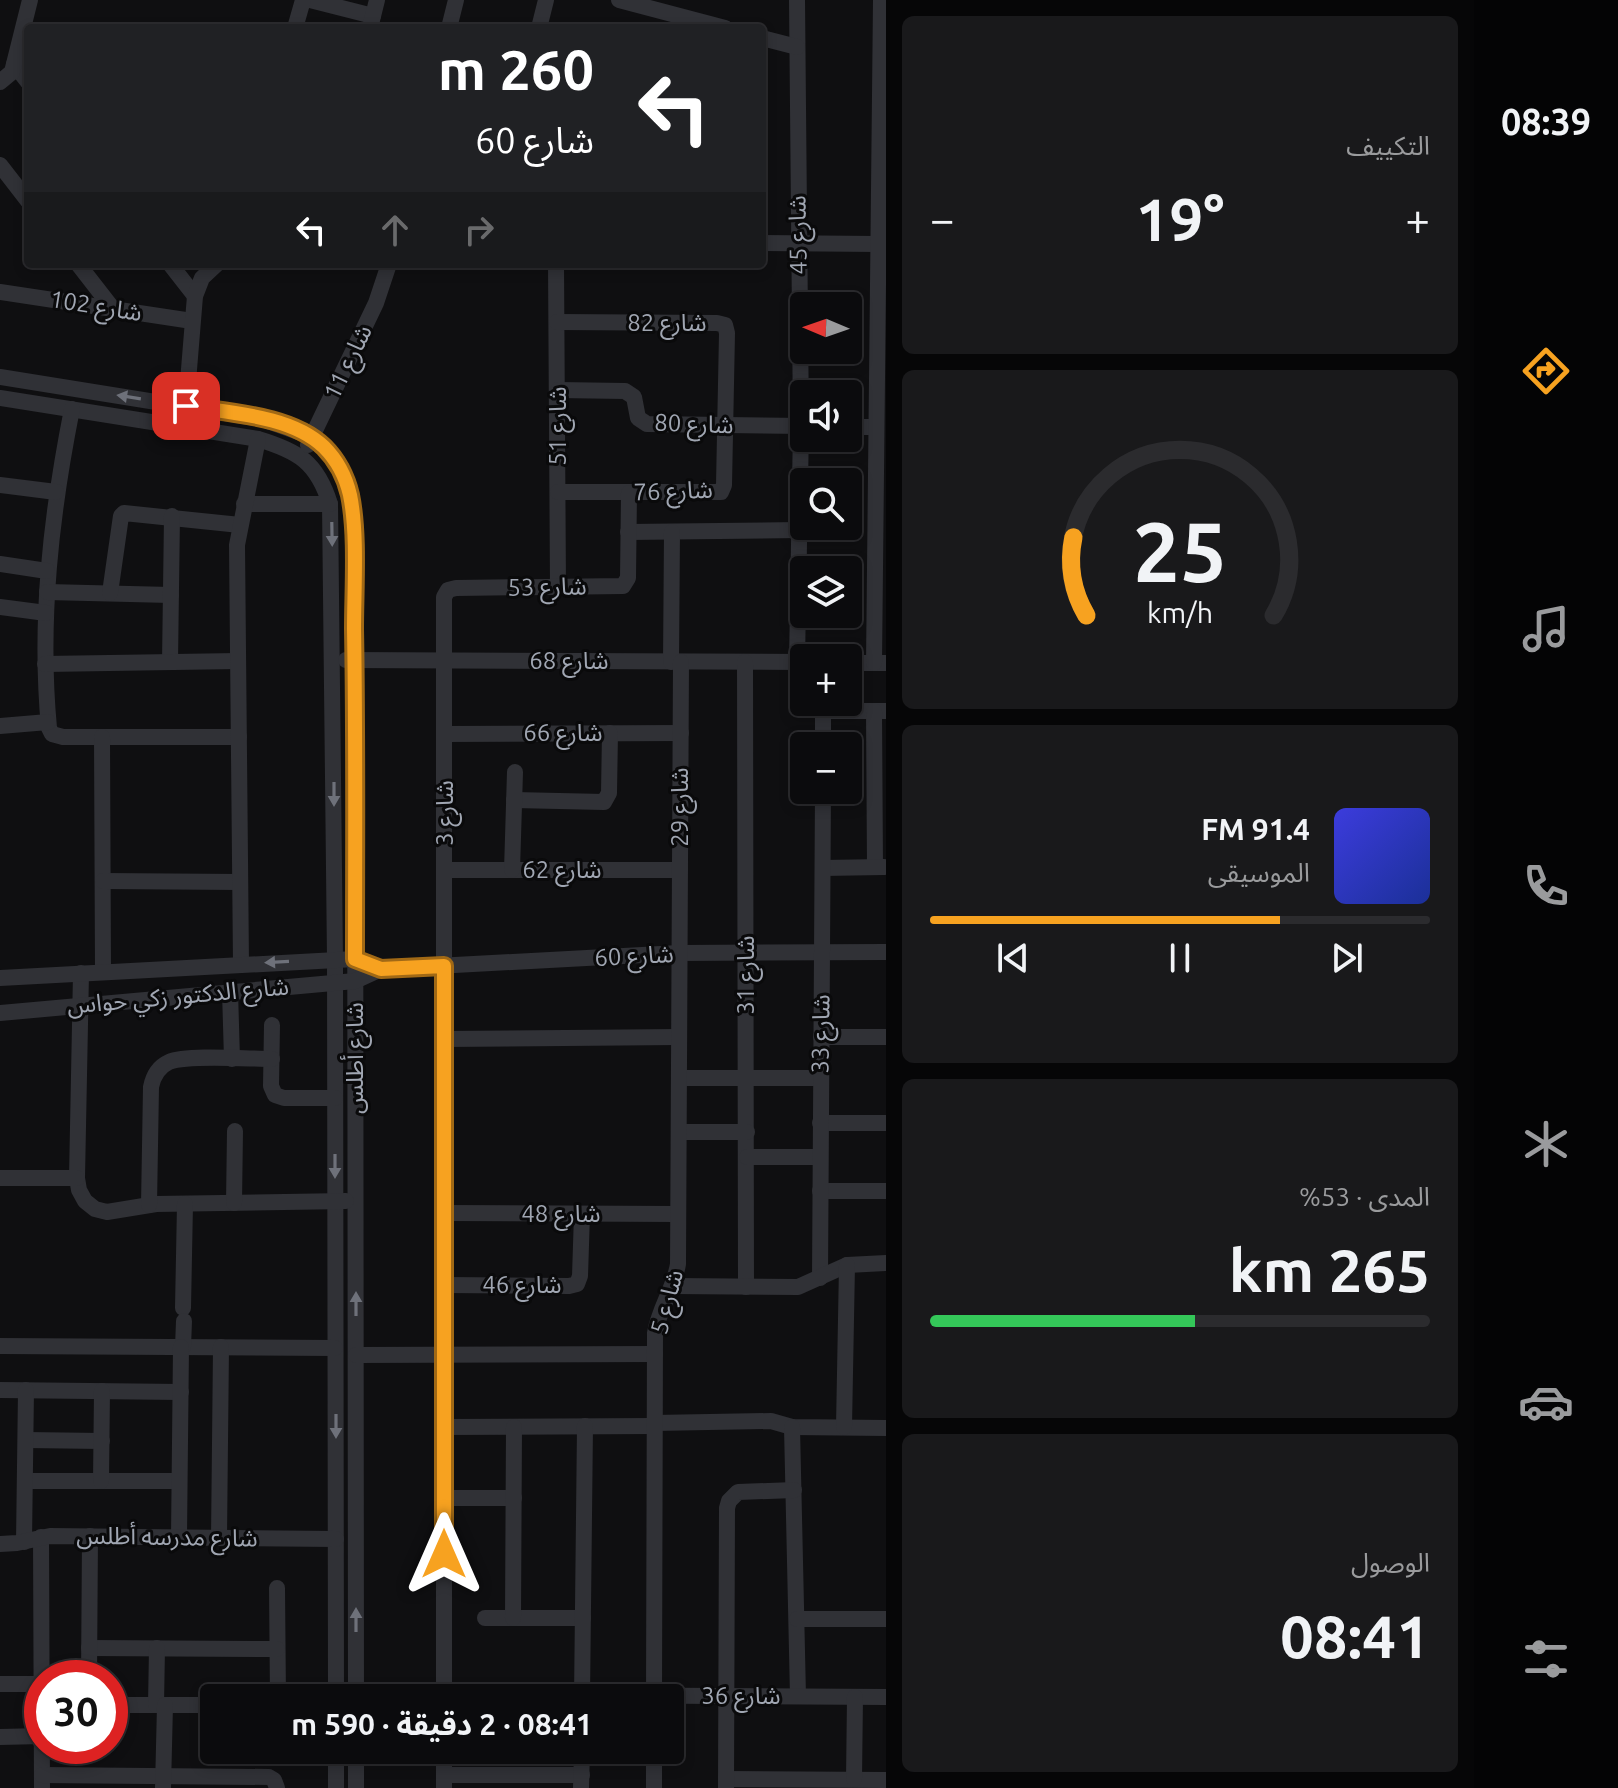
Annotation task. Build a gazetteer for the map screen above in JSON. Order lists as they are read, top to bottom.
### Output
{
  "streets": {
    "street": [
      "شارع 45",
      "شارع 102",
      "شارع 82",
      "شارع 11",
      "شارع 80",
      "شارع 51",
      "شارع 76",
      "شارع 53",
      "شارع 68",
      "شارع 66",
      "شارع 29",
      "شارع 3",
      "شارع 62",
      "شارع 60",
      "شارع 31",
      "شارع الدكتور زكي حواس",
      "شارع 33",
      "شارع أطلس",
      "شارع 48",
      "شارع 46",
      "شارع 5",
      "شارع مدرسه أطلس",
      "شارع 36"
    ]
  },
  "crossings": [
    ["شارع 82", "شارع 80"],
    ["شارع 82", "شارع 51"],
    ["شارع 82", "شارع 76"],
    ["شارع 11", "شارع أطلس"],
    ["شارع 80", "شارع 51"],
    ["شارع 80", "شارع 76"],
    ["شارع 51", "شارع 76"],
    ["شارع 51", "شارع 53"],
    ["شارع 76", "شارع 53"],
    ["شارع 53", "شارع 68"],
    ["شارع 53", "شارع 3"],
    ["شارع 68", "شارع 29"],
    ["شارع 68", "شارع 3"],
    ["شارع 68", "شارع 31"],
    ["شارع 68", "شارع أطلس"],
    ["شارع 66", "شارع 29"],
    ["شارع 66", "شارع 3"],
    ["شارع 29", "شارع 62"],
    ["شارع 29", "شارع 60"],
    ["شارع 29", "شارع 5"],
    ["شارع 3", "شارع 62"],
    ["شارع 3", "شارع 60"],
    ["شارع 3", "شارع 48"],
    ["شارع 3", "شارع 46"],
    ["شارع 60", "شارع 31"],
    ["شارع 60", "شارع الدكتور زكي حواس"],
    ["شارع 60", "شارع 33"],
    ["شارع 60", "شارع أطلس"],
    ["شارع 60", "شارع 5"],
    ["شارع الدكتور زكي حواس", "شارع أطلس"],
    ["شارع أطلس", "شارع مدرسه أطلس"],
    ["شارع 48", "شارع 46"],
    ["شارع 48", "شارع 5"]
  ],
  "north": "left",
  "page": {
    "tabs": "08:39",
    "tile": [
      "التكييف",
      ["المدى · 53%", "265 km"],
      ["الوصول", "08:41"]
    ],
    "turn": ["260 m", "شارع 60"],
    "heat": ["−", "19°", "+"],
    "map_buttons": ["+", "−"],
    "song": ["91.4 FM", "الموسيقى"],
    "limit": "30",
    "trip": "08:41 · 2 دقيقة · 590 m",
    "gauge": ["25", "km/h"]
  }
}
